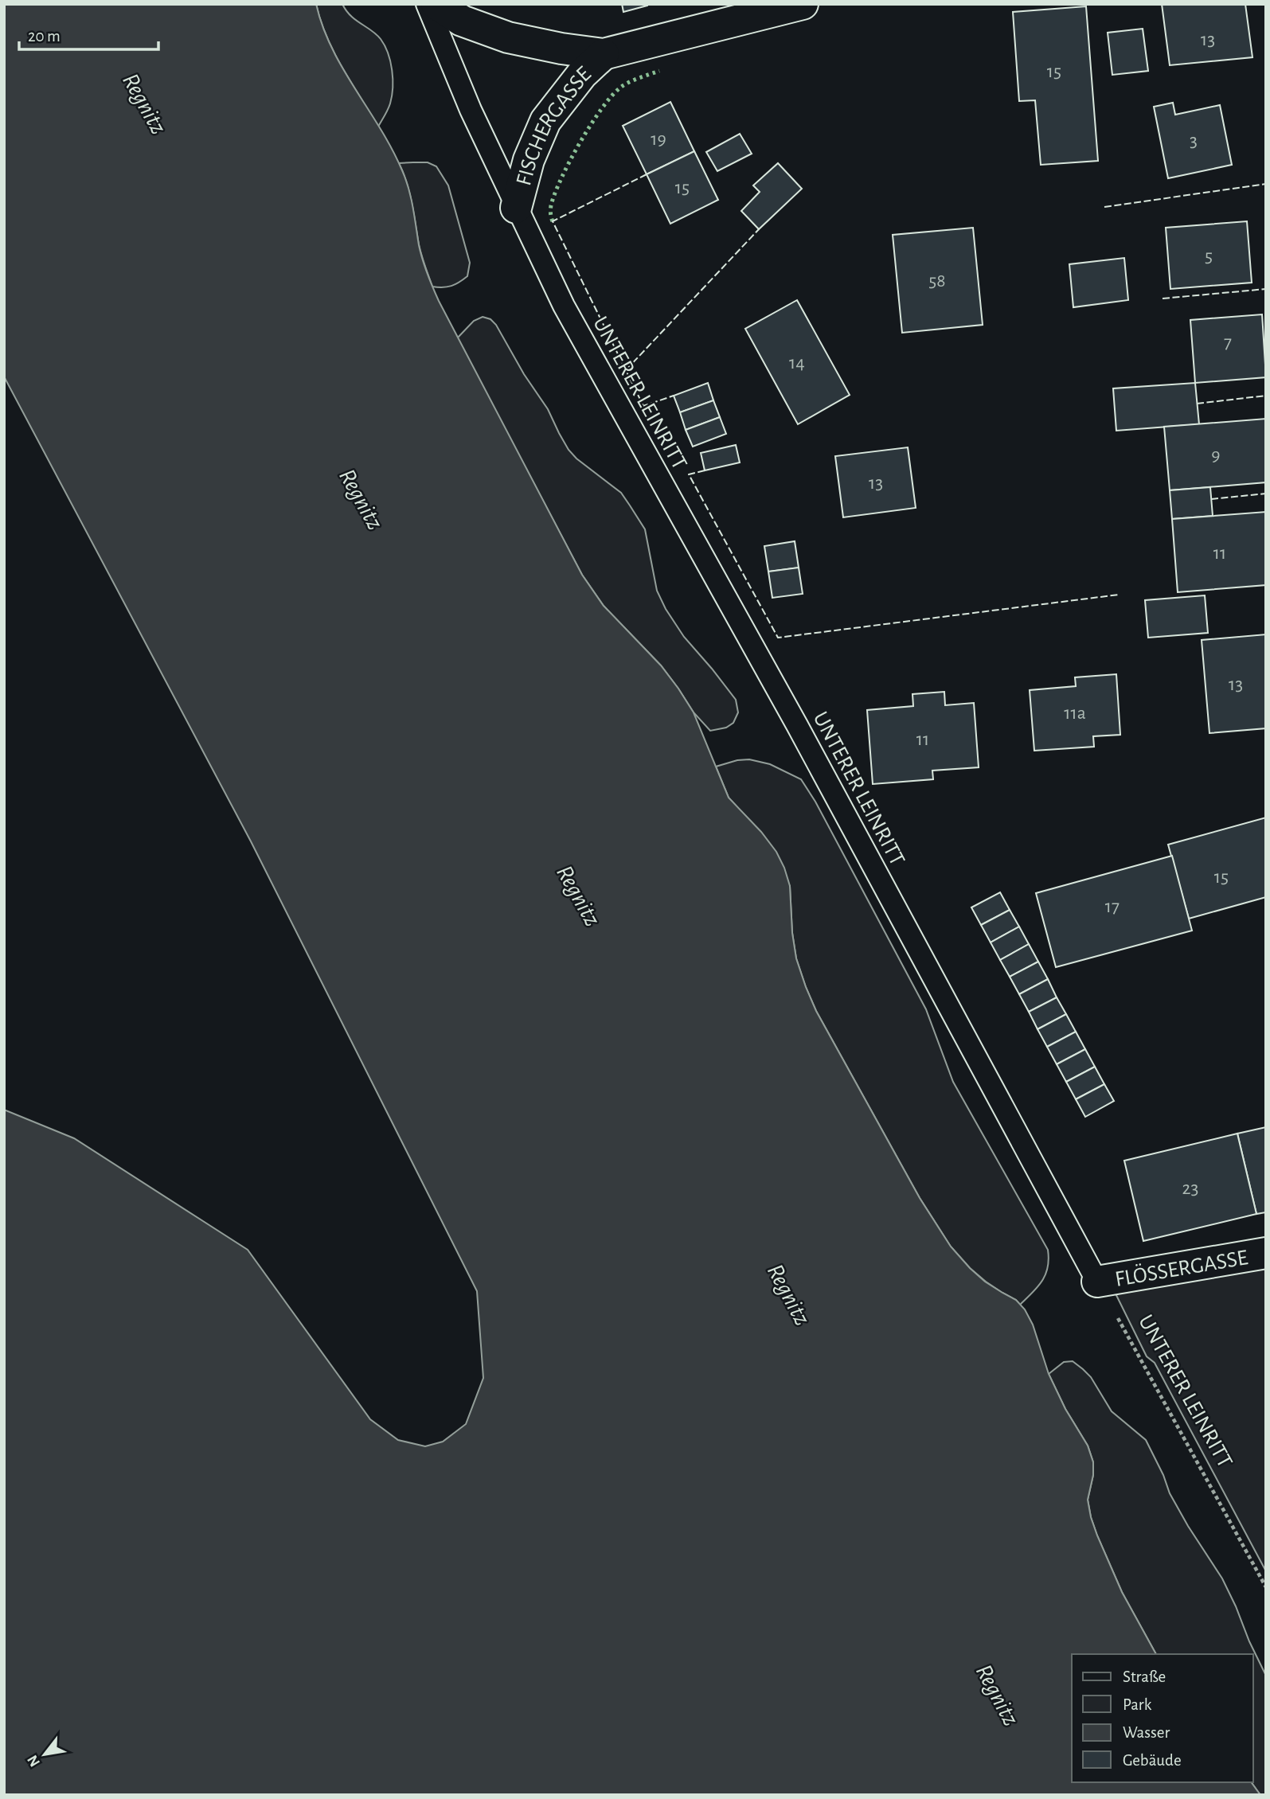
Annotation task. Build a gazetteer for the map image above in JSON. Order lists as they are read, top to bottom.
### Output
{
  "streets": {
    "street": ["FISCHERGASSE", "FLÖSSERGASSE"],
    "lane": ["UNTERER LEINRITT"]
  },
  "crossings": [
    ["FISCHERGASSE", "UNTERER LEINRITT"],
    ["UNTERER LEINRITT", "FLÖSSERGASSE"]
  ],
  "water": ["Regnitz"],
  "house_numbers": [
    "13",
    "15",
    "19",
    "3",
    "15",
    "5",
    "58",
    "7",
    "14",
    "9",
    "13",
    "11",
    "13",
    "11a",
    "11",
    "15",
    "17",
    "23"
  ],
  "legend": [
    "Straße",
    "Park",
    "Wasser",
    "Gebäude"
  ],
  "scale_bar": "20 m",
  "north": "bottom left"
}
